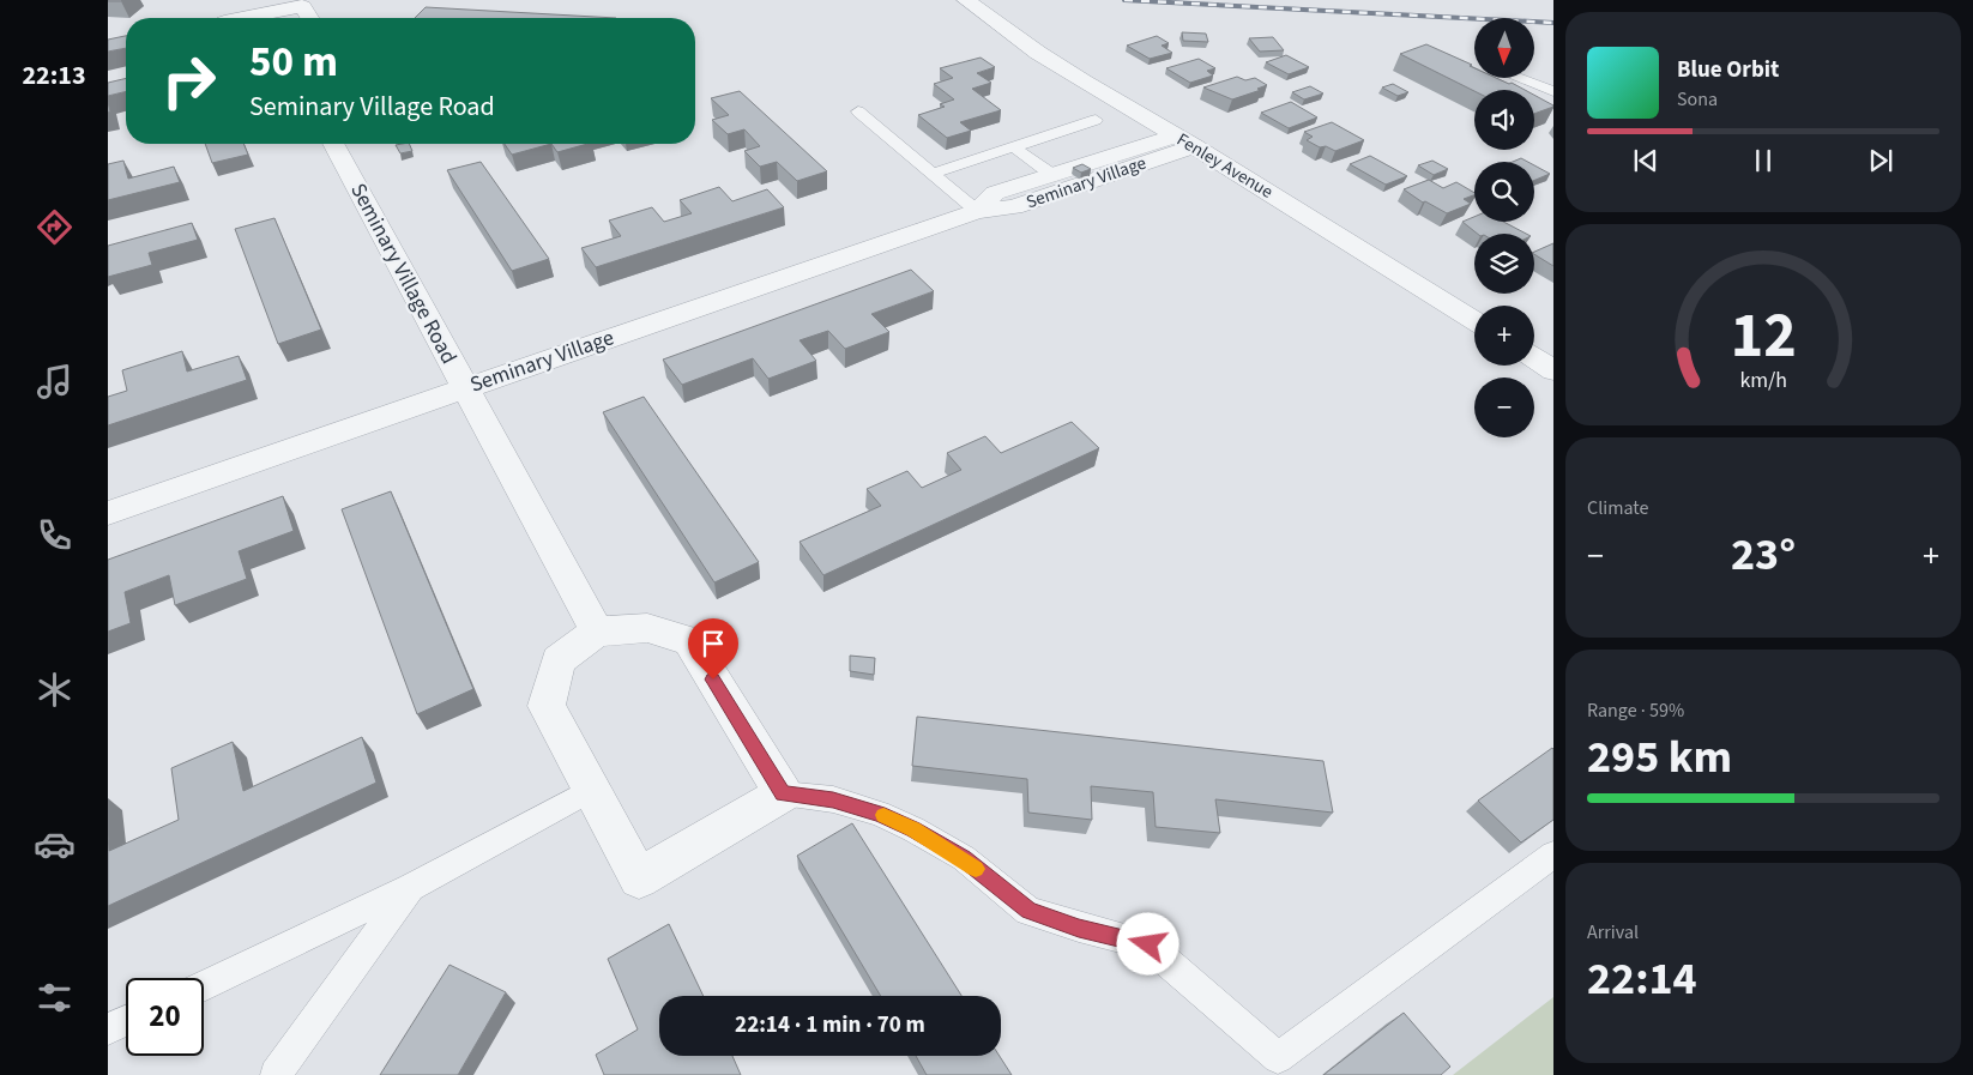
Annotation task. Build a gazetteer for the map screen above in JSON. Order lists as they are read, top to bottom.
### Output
{
  "streets": {
    "street": ["Fenley Avenue", "Seminary Village", "Seminary Village Road"]
  },
  "crossings": [
    ["Fenley Avenue", "Seminary Village"],
    ["Seminary Village", "Seminary Village Road"]
  ],
  "north": "bottom",
  "page": {
    "tabs": "22:13",
    "map_buttons": ["+", "−"],
    "turn": ["50 m", "Seminary Village Road"],
    "song": ["Blue Orbit", "Sona"],
    "tile": [
      "Climate",
      ["Range · 59%", "295 km"],
      ["Arrival", "22:14"]
    ],
    "heat": ["−", "23°", "+"],
    "limit": "20",
    "trip": "22:14 · 1 min · 70 m",
    "gauge": ["12", "km/h"]
  }
}
